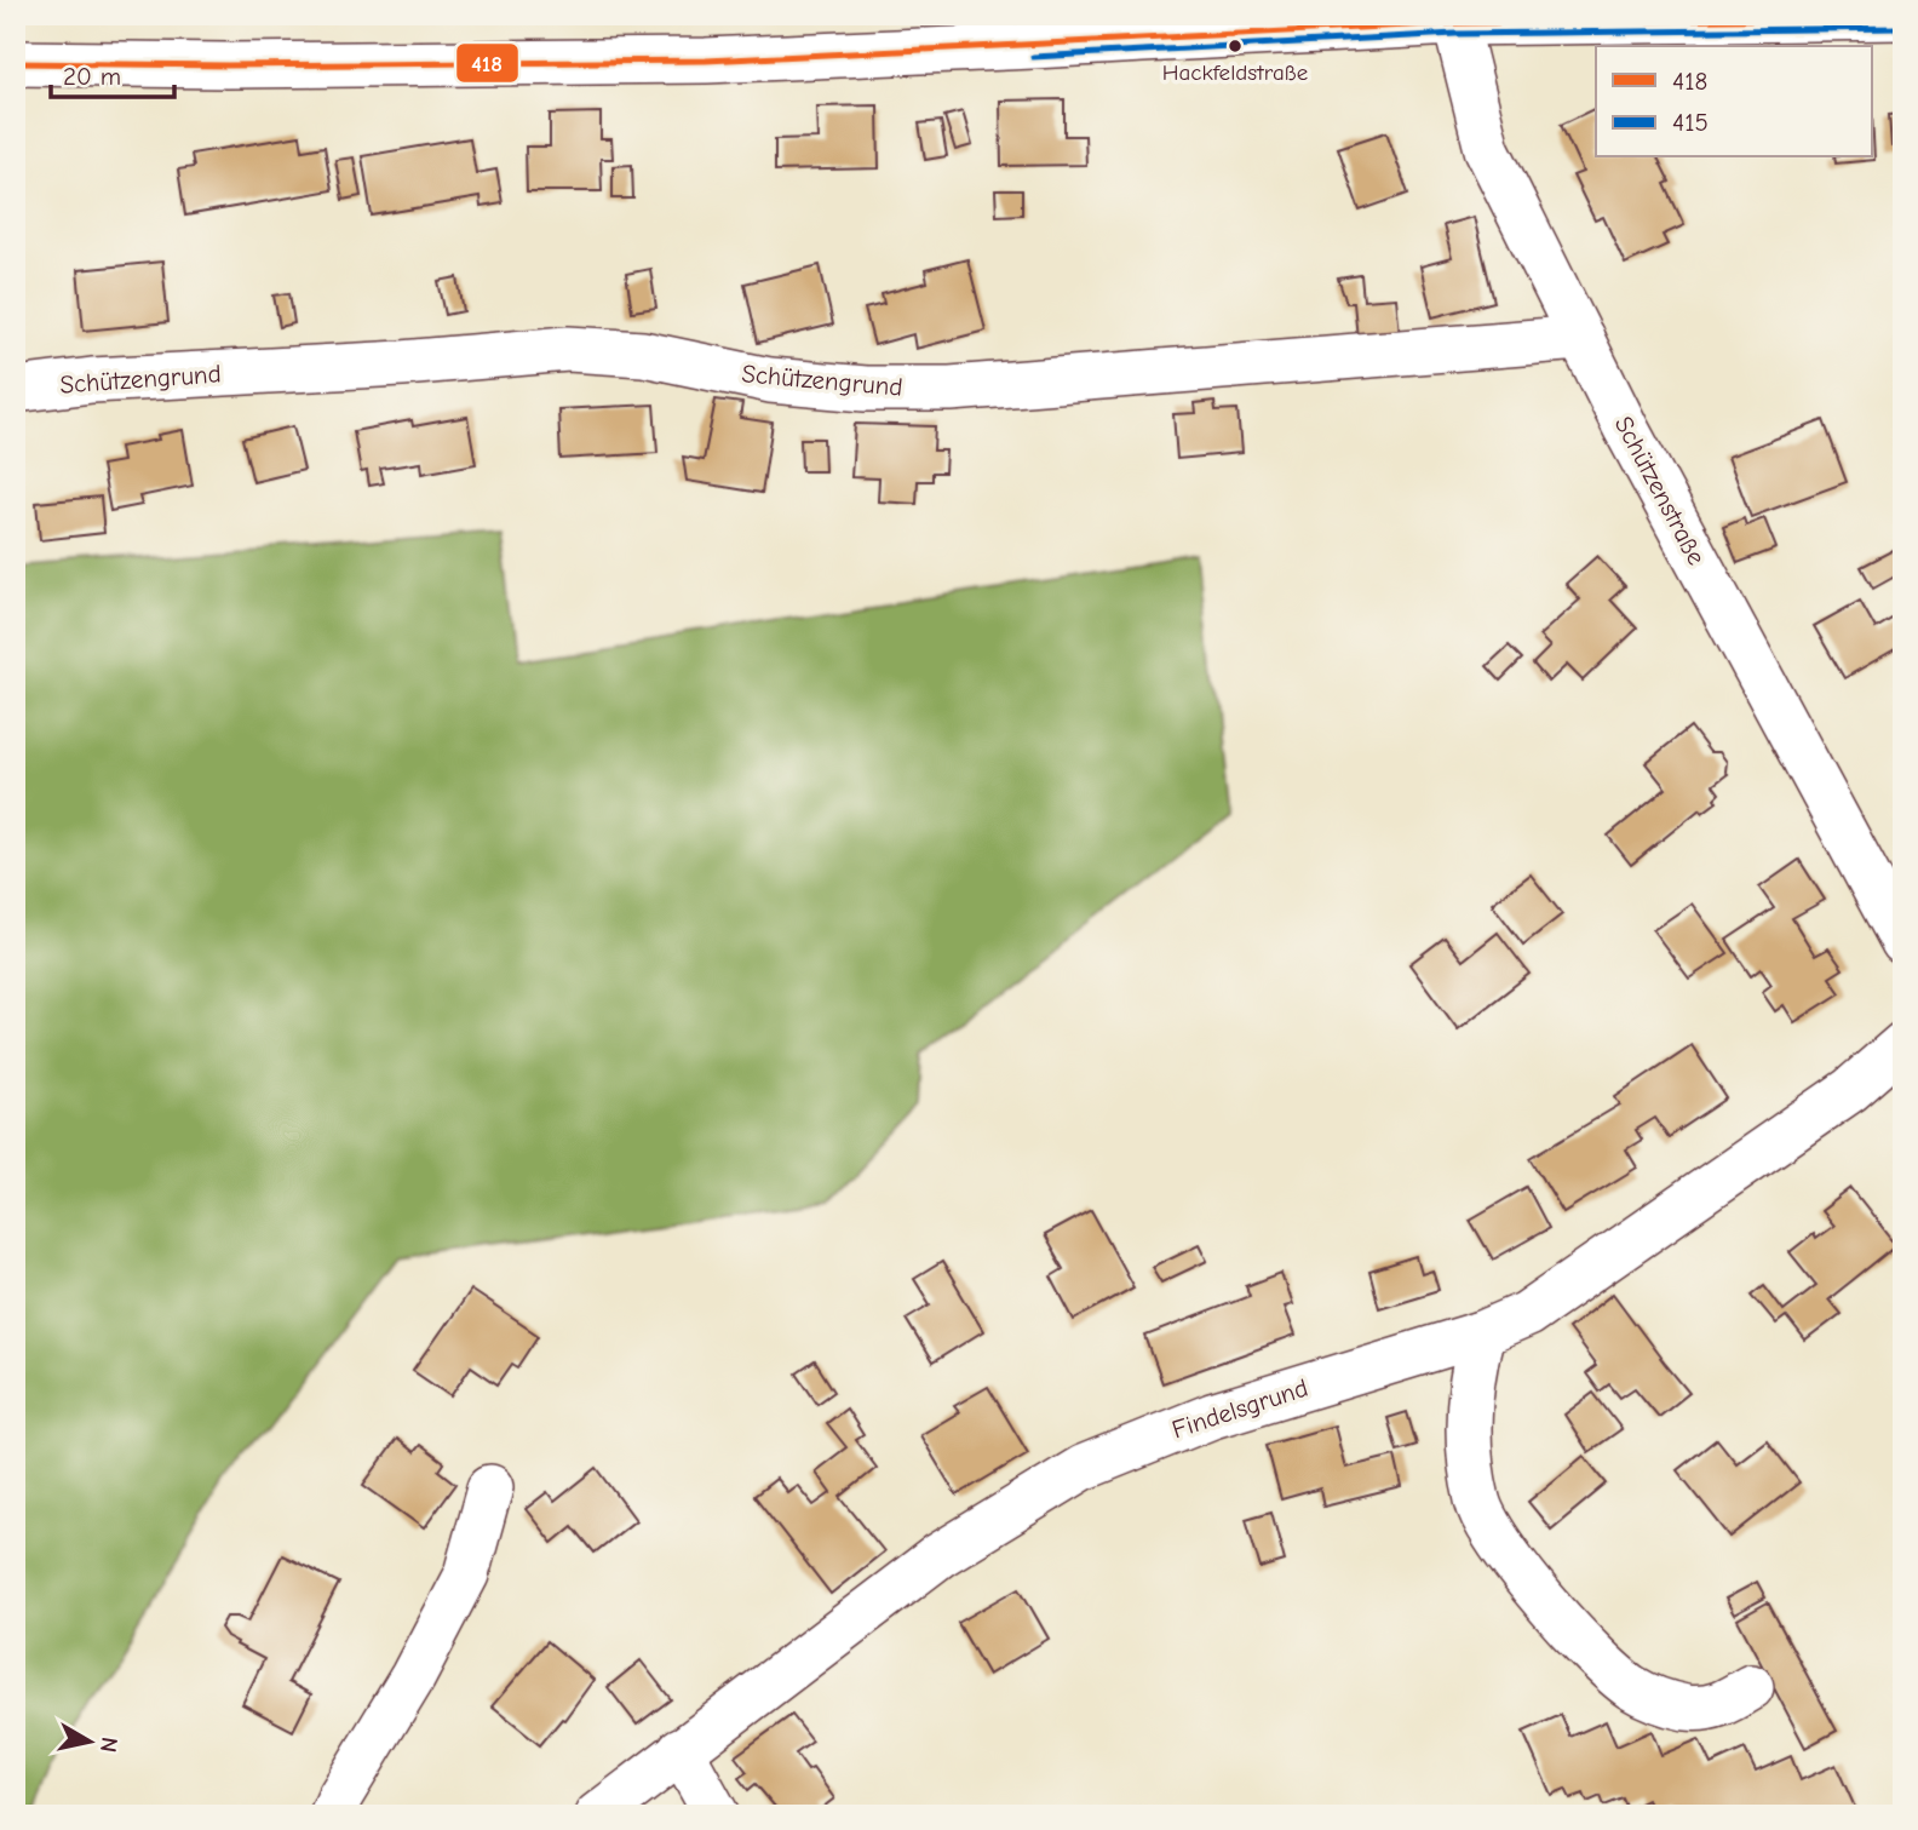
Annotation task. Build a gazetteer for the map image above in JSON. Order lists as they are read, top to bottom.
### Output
{
  "streets": {
    "street": ["Schützengrund", "Schützenstraße", "Findelsgrund"]
  },
  "crossings": [
    ["Schützengrund", "Schützenstraße"]
  ],
  "places": ["Hackfeldstraße"],
  "lines": ["transit line 418", "transit line 415"],
  "legend": ["418", "415"],
  "scale_bar": "20 m",
  "north": "right"
}
